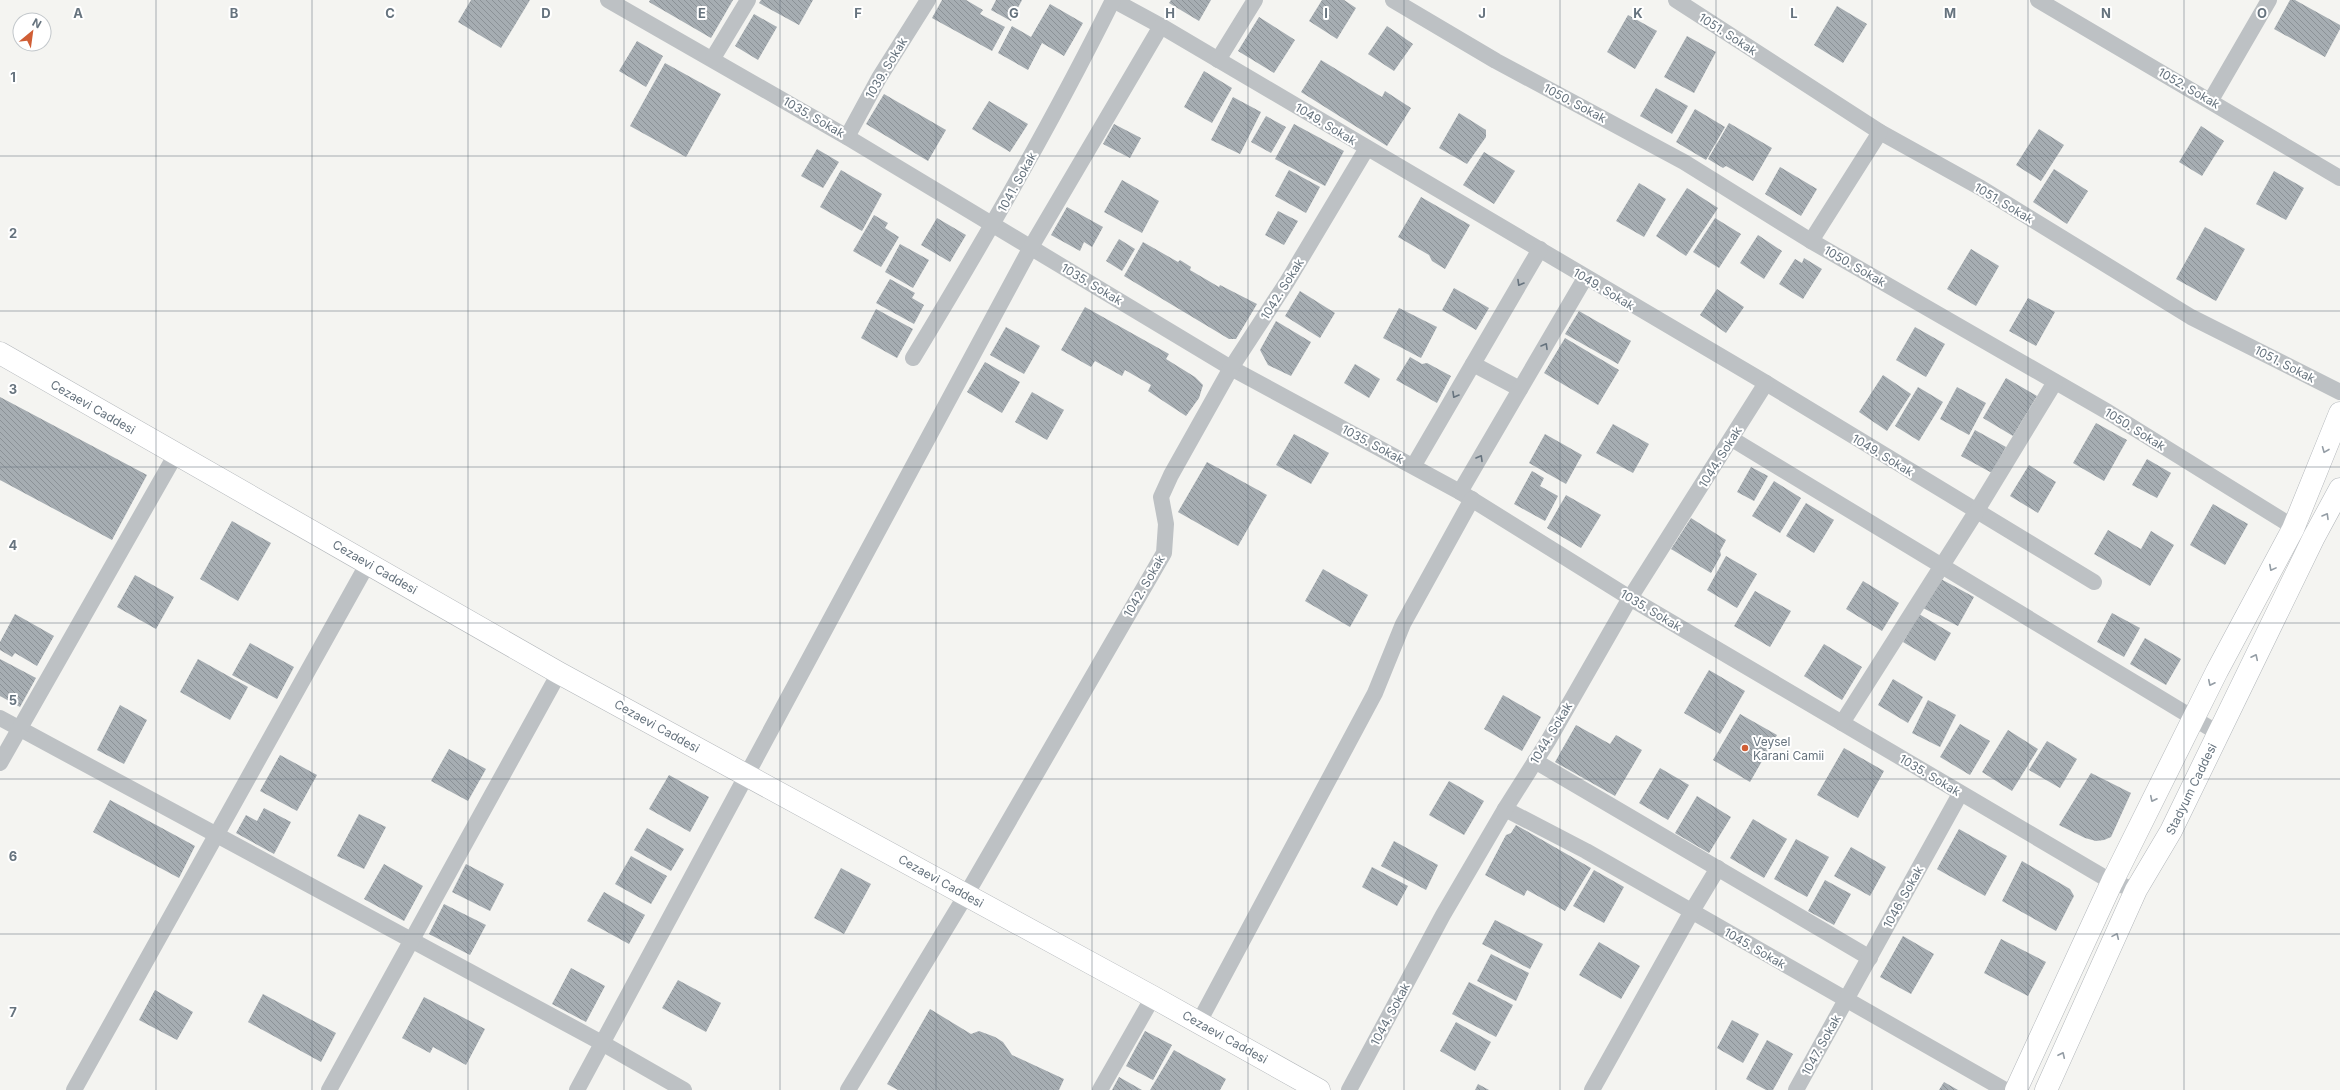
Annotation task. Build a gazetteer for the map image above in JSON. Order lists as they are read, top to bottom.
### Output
{
  "streets": {
    "street": [
      "1051. Sokak",
      "1039. Sokak",
      "1052. Sokak",
      "1050. Sokak",
      "1035. Sokak",
      "1049. Sokak",
      "1041. Sokak",
      "1042. Sokak",
      "Cezaevi Caddesi",
      "1044. Sokak",
      "Stadyum Caddesi",
      "1046. Sokak",
      "1045. Sokak",
      "1047. Sokak"
    ]
  },
  "crossings": [
    ["1039. Sokak", "1035. Sokak"],
    ["1050. Sokak", "Stadyum Caddesi"],
    ["1035. Sokak", "1041. Sokak"],
    ["1035. Sokak", "1042. Sokak"],
    ["1035. Sokak", "1044. Sokak"],
    ["1035. Sokak", "Stadyum Caddesi"],
    ["1035. Sokak", "1046. Sokak"],
    ["1049. Sokak", "1041. Sokak"],
    ["1049. Sokak", "1042. Sokak"],
    ["1049. Sokak", "1044. Sokak"],
    ["1042. Sokak", "Cezaevi Caddesi"],
    ["1044. Sokak", "1045. Sokak"],
    ["1046. Sokak", "1045. Sokak"],
    ["1046. Sokak", "1047. Sokak"],
    ["1045. Sokak", "1047. Sokak"]
  ],
  "places": ["Veysel Karani Camii"],
  "north": "top right",
  "grid": {
    "columns": [
      "A",
      "B",
      "C",
      "D",
      "E",
      "F",
      "G",
      "H",
      "I",
      "J",
      "K",
      "L",
      "M",
      "N",
      "O"
    ],
    "rows": [
      "1",
      "2",
      "3",
      "4",
      "5",
      "6",
      "7"
    ]
  }
}
